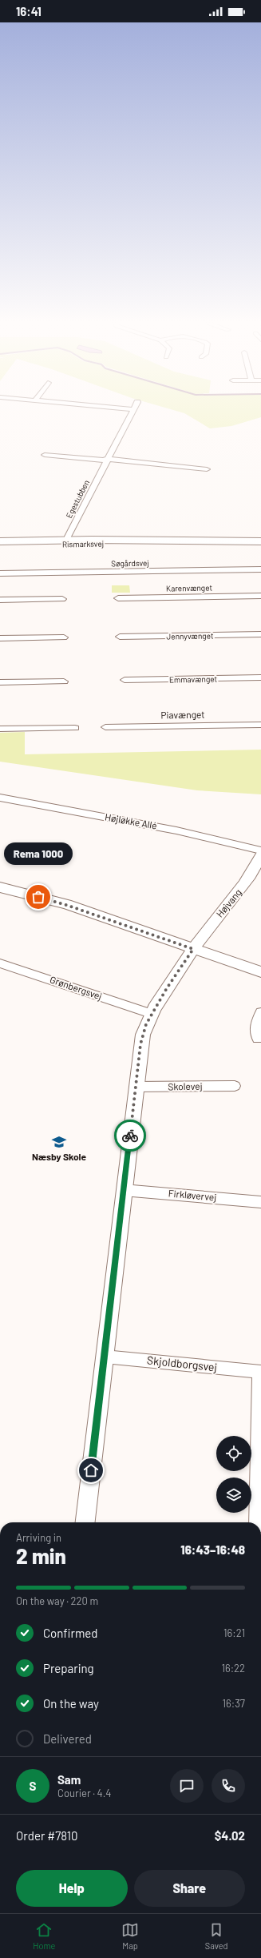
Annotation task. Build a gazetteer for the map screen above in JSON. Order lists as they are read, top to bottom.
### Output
{
  "streets": {
    "main road": ["Rismarksvej"],
    "street": [
      "Egestubben",
      "Søgårdsvej",
      "Karenvænget",
      "Jennyvænget",
      "Emmavænget",
      "Piavænget",
      "Højløkke Allé",
      "Højvang",
      "Grønbergsvej",
      "Skolevej",
      "Firkløvervej",
      "Skjoldborgsvej"
    ]
  },
  "crossings": [
    ["Egestubben", "Rismarksvej"]
  ],
  "places": {
    "other": ["Rema 1000"],
    "school or university": ["Næsby Skole"]
  },
  "page": {
    "status": "16:41",
    "bubble": "Rema 1000",
    "heading": ["2 min", "Arriving in", "16:43–16:48"],
    "panel": [
      "Sam",
      "Courier · 4.4",
      "Order #7810",
      "$4.02"
    ],
    "bar": "On the way · 220 m",
    "list": [
      ["Confirmed", "16:21"],
      ["Preparing", "16:22"],
      ["On the way", "16:37"],
      "Delivered"
    ],
    "round": "S",
    "buttons": ["Help", "Share"],
    "tabs": ["Home", "Map", "Saved"]
  }
}
